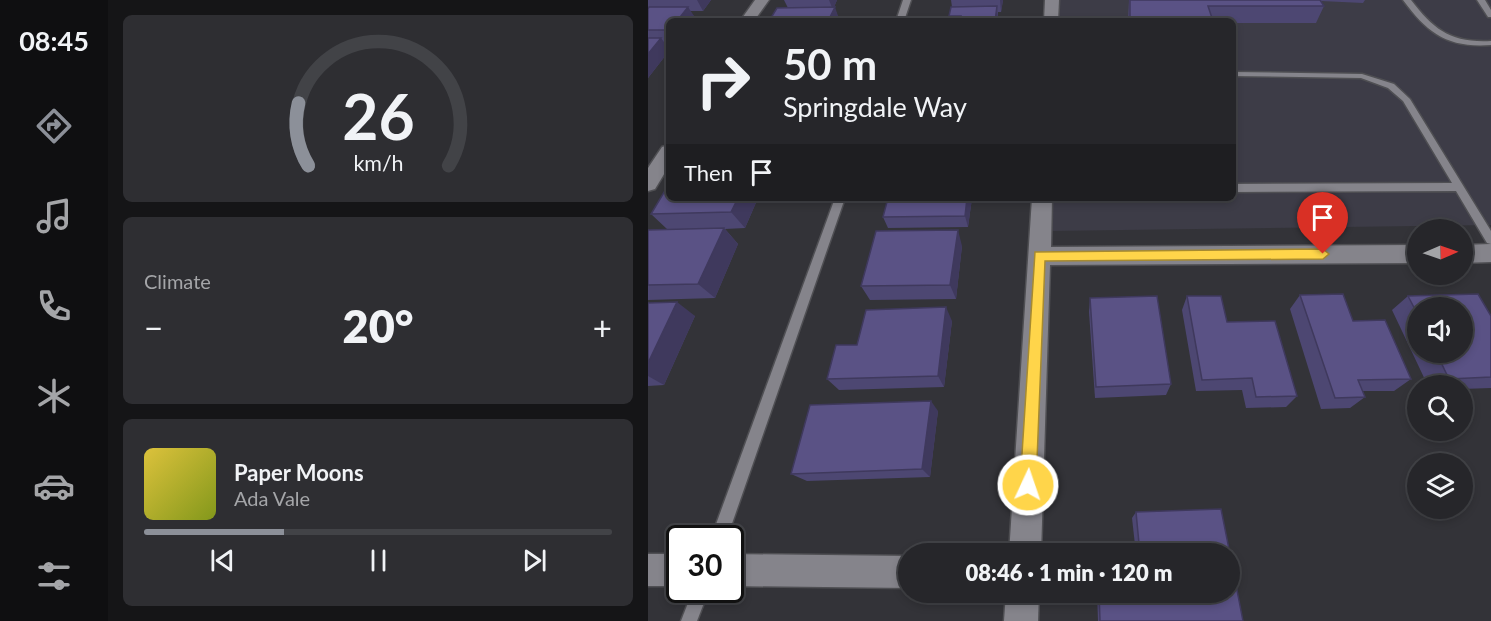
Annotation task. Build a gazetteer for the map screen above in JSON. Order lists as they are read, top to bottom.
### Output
{
  "north": "right",
  "page": {
    "tabs": "08:45",
    "turn": ["50 m", "Springdale Way"],
    "then": "Then",
    "tile": "Climate",
    "heat": ["−", "20°", "+"],
    "song": ["Paper Moons", "Ada Vale"],
    "limit": "30",
    "trip": "08:46 · 1 min · 120 m",
    "gauge": ["26", "km/h"]
  }
}
